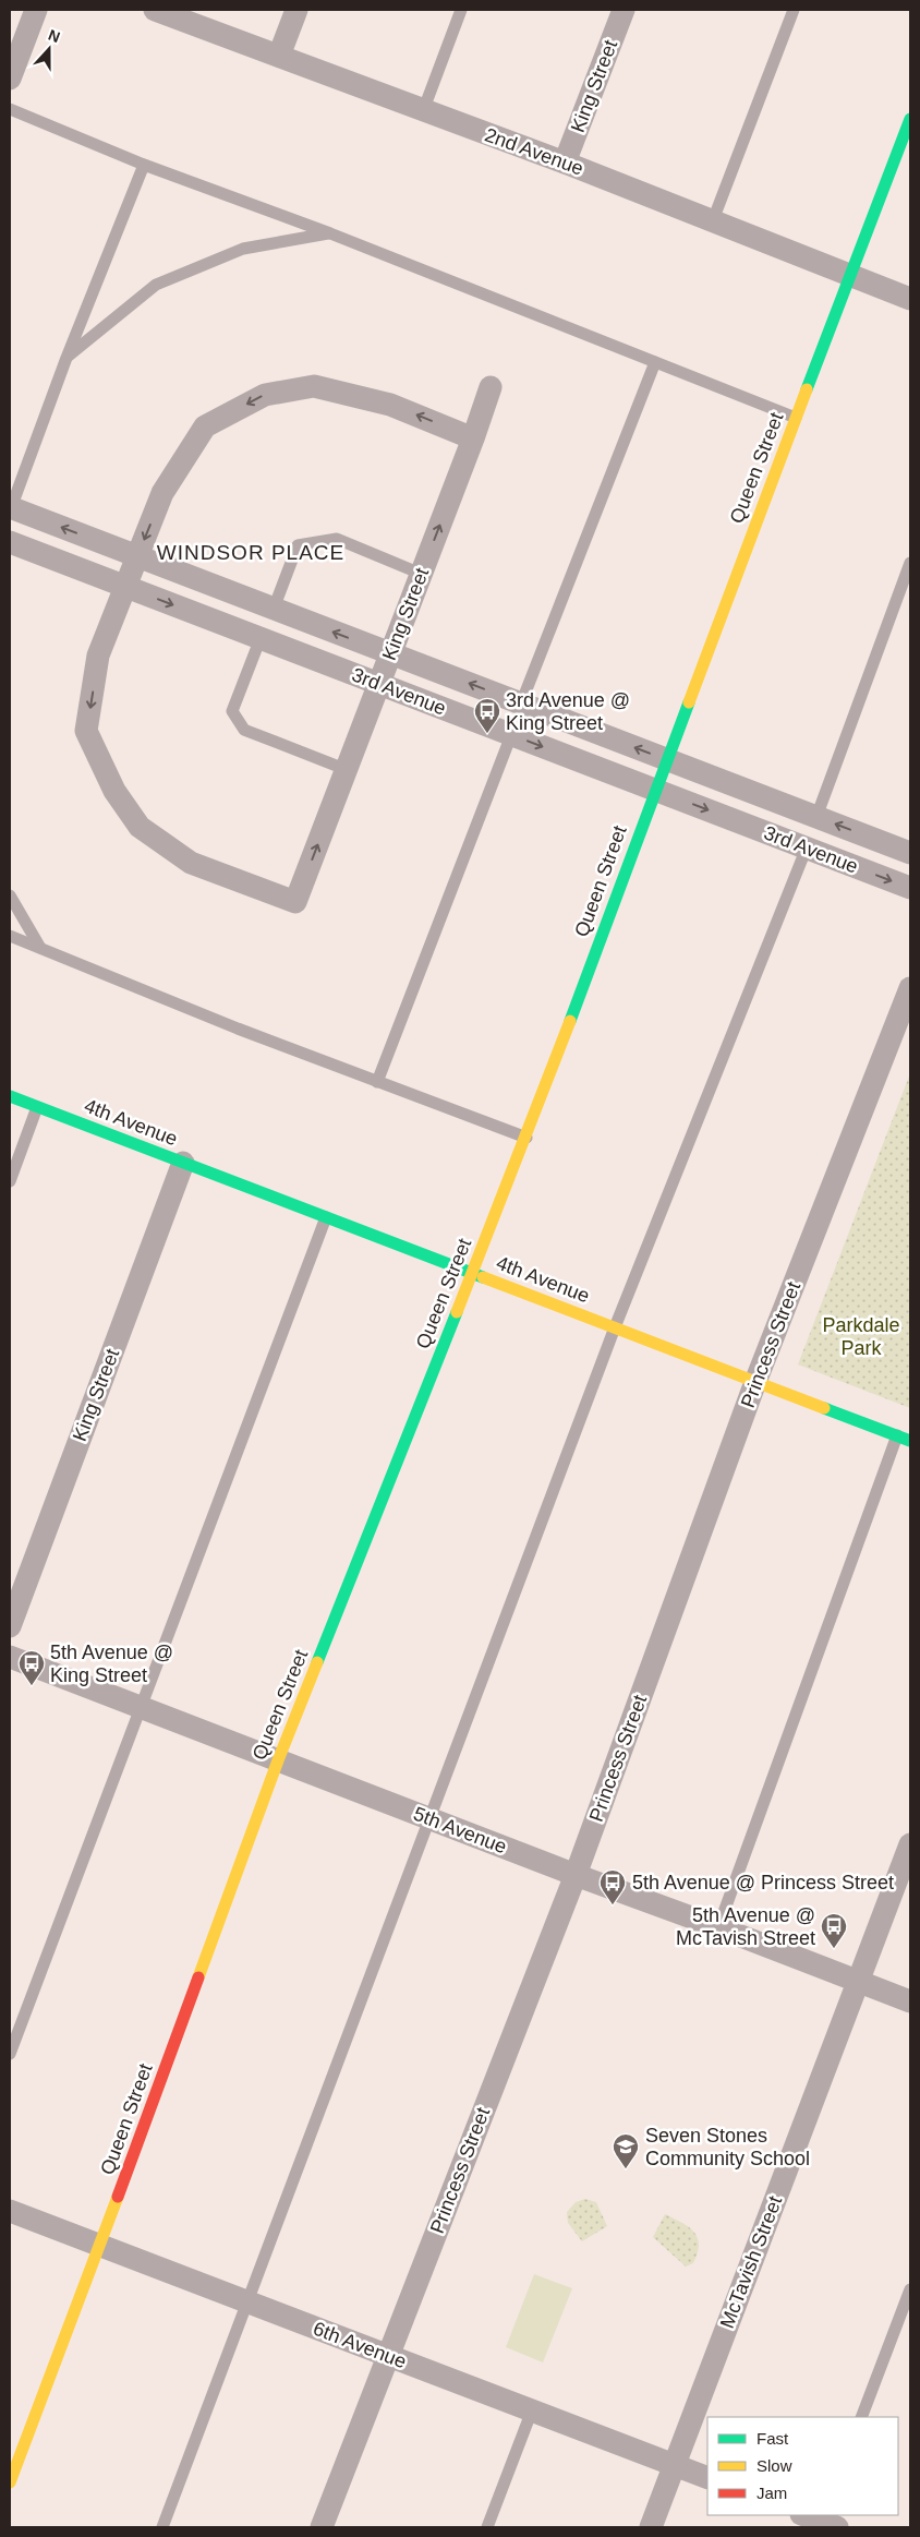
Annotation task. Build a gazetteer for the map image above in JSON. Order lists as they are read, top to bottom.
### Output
{
  "streets": {
    "street": [
      "King Street",
      "2nd Avenue",
      "Queen Street",
      "3rd Avenue",
      "4th Avenue",
      "Princess Street",
      "5th Avenue",
      "McTavish Street",
      "6th Avenue"
    ]
  },
  "crossings": [
    ["King Street", "2nd Avenue"],
    ["King Street", "3rd Avenue"],
    ["King Street", "4th Avenue"],
    ["2nd Avenue", "Queen Street"],
    ["Queen Street", "3rd Avenue"],
    ["Queen Street", "4th Avenue"],
    ["Queen Street", "5th Avenue"],
    ["Queen Street", "6th Avenue"],
    ["4th Avenue", "Princess Street"],
    ["Princess Street", "5th Avenue"],
    ["Princess Street", "6th Avenue"],
    ["5th Avenue", "McTavish Street"],
    ["McTavish Street", "6th Avenue"]
  ],
  "districts": ["WINDSOR PLACE"],
  "parks": ["Parkdale Park"],
  "places": {
    "bus stop": [
      "3rd Avenue @ King Street",
      "5th Avenue @ King Street",
      "5th Avenue @ Princess Street",
      "5th Avenue @ McTavish Street"
    ],
    "school or university": ["Seven Stones Community School"]
  },
  "legend": ["Fast", "Slow", "Jam"],
  "north": "top"
}
